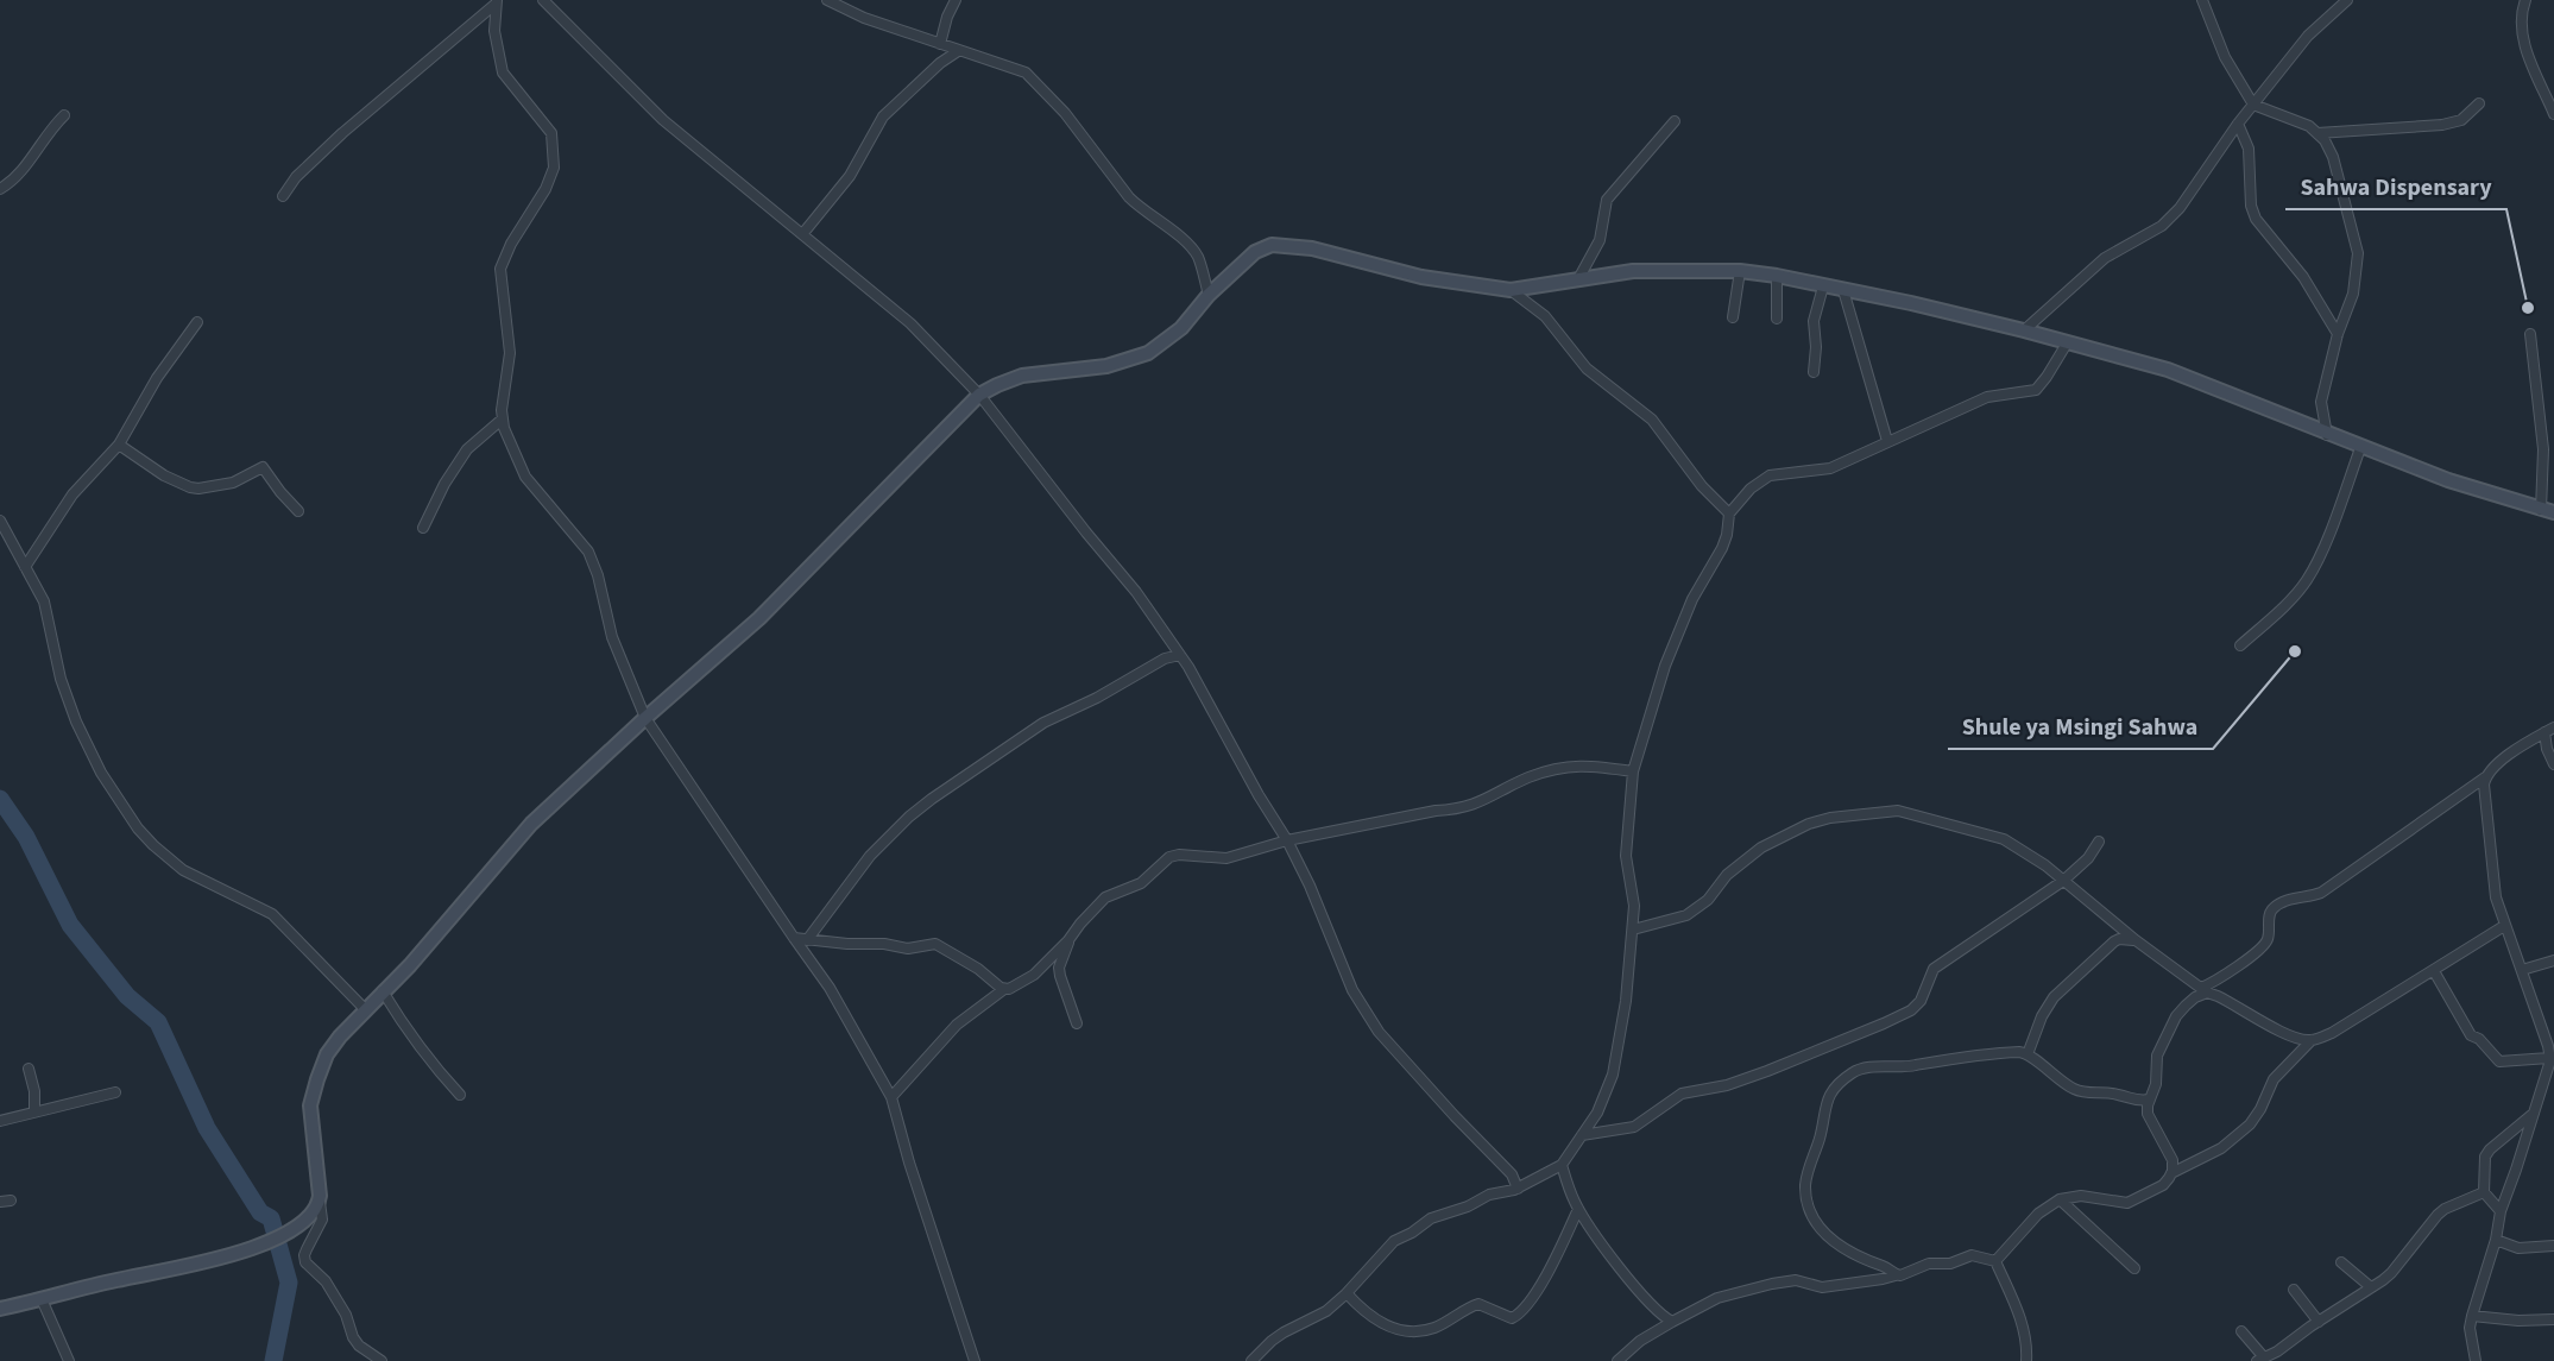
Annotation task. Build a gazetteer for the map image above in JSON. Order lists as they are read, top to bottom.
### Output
{
  "places": ["Sahwa Dispensary", "Shule ya Msingi Sahwa"]
}
